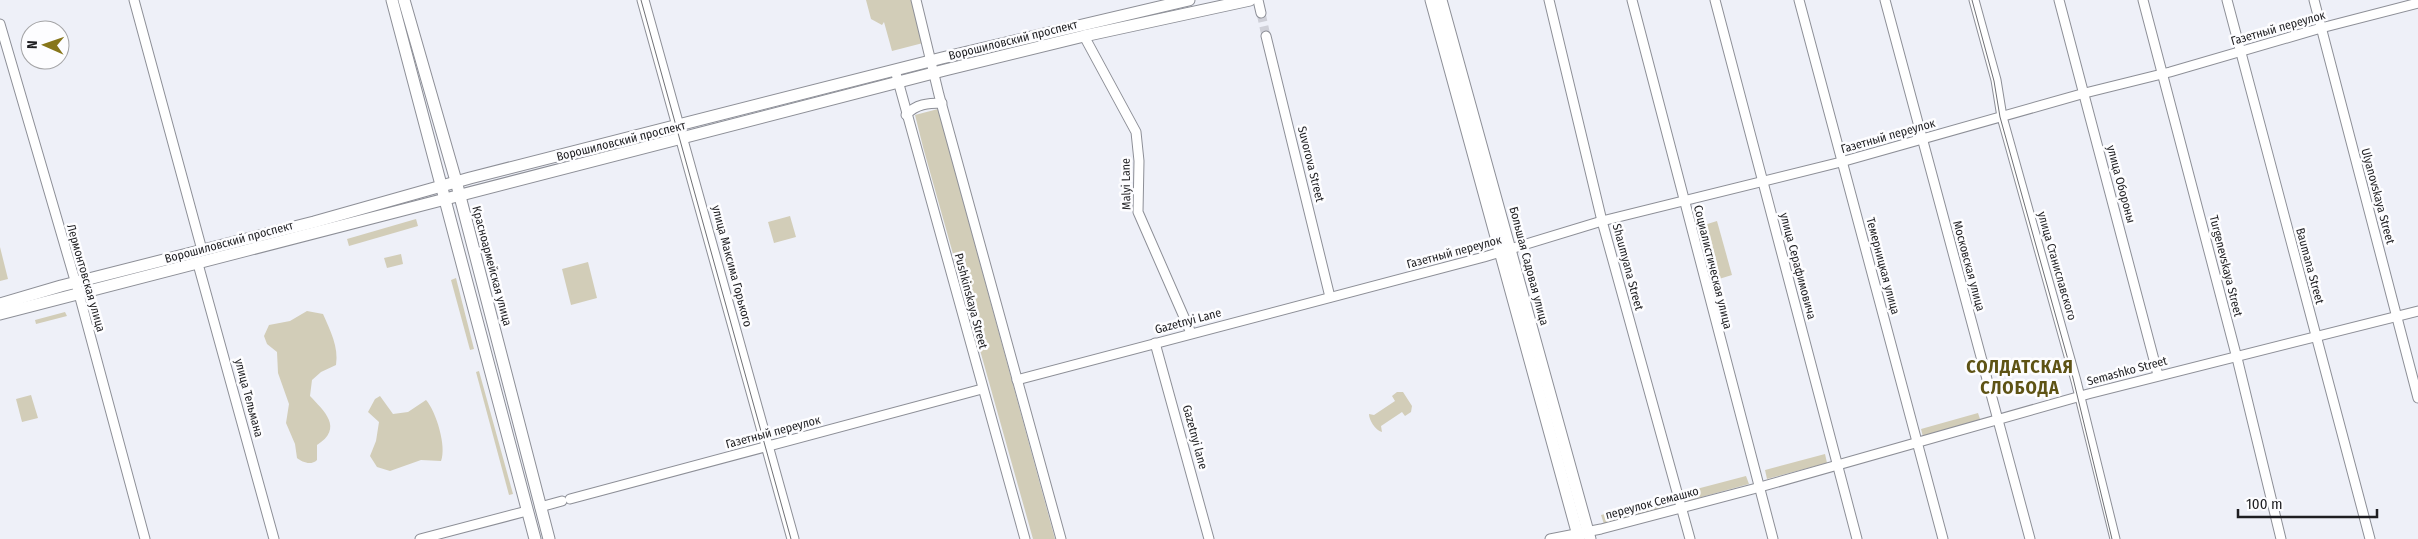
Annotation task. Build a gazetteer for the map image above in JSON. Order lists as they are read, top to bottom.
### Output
{
  "streets": {
    "main road": [
      "Ворошиловский проспект",
      "Красноармейская улица",
      "улица Максима Горького",
      "Большая Садовая улица"
    ],
    "street": [
      "Газетный переулок",
      "Suvorova Street",
      "Malyi Lane",
      "улица Обороны",
      "Ulyanovskaya Street",
      "улица Серафимовича",
      "Темерницкая улица",
      "Московская улица",
      "улица Станиславского",
      "Turgenevskaya Street",
      "Baumana Street",
      "Shaumyana Street",
      "Социалистическая улица",
      "Лермонтовская улица",
      "Pushkinskaya Street",
      "Gazetnyi Lane",
      "Semashko Street",
      "улица Тельмана",
      "Gazetnyi lane",
      "переулок Семашко"
    ]
  },
  "crossings": [
    ["Газетный переулок", "Suvorova Street"],
    ["Газетный переулок", "улица Обороны"],
    ["Газетный переулок", "Ulyanovskaya Street"],
    ["Газетный переулок", "Красноармейская улица"],
    ["Газетный переулок", "улица Максима Горького"],
    ["Газетный переулок", "Большая Садовая улица"],
    ["Газетный переулок", "улица Серафимовича"],
    ["Газетный переулок", "Темерницкая улица"],
    ["Газетный переулок", "Московская улица"],
    ["Газетный переулок", "улица Станиславского"],
    ["Газетный переулок", "Turgenevskaya Street"],
    ["Газетный переулок", "Baumana Street"],
    ["Газетный переулок", "Shaumyana Street"],
    ["Газетный переулок", "Социалистическая улица"],
    ["Газетный переулок", "Pushkinskaya Street"],
    ["Газетный переулок", "Gazetnyi Lane"],
    ["Ворошиловский проспект", "Malyi Lane"],
    ["Ворошиловский проспект", "Красноармейская улица"],
    ["Ворошиловский проспект", "улица Максима Горького"],
    ["Ворошиловский проспект", "Лермонтовская улица"],
    ["Ворошиловский проспект", "Pushkinskaya Street"],
    ["Ворошиловский проспект", "улица Тельмана"],
    ["Suvorova Street", "Gazetnyi Lane"],
    ["Malyi Lane", "Gazetnyi Lane"],
    ["улица Обороны", "Semashko Street"],
    ["Ulyanovskaya Street", "Semashko Street"],
    ["Большая Садовая улица", "переулок Семашко"],
    ["улица Серафимовича", "Semashko Street"],
    ["Темерницкая улица", "Semashko Street"],
    ["Московская улица", "Semashko Street"],
    ["улица Станиславского", "Semashko Street"],
    ["Turgenevskaya Street", "Semashko Street"],
    ["Baumana Street", "Semashko Street"],
    ["Shaumyana Street", "переулок Семашко"],
    ["Социалистическая улица", "Semashko Street"],
    ["Социалистическая улица", "переулок Семашко"],
    ["Pushkinskaya Street", "Gazetnyi Lane"],
    ["Gazetnyi Lane", "Gazetnyi lane"],
    ["Semashko Street", "переулок Семашко"]
  ],
  "districts": ["СОЛДАТСКАЯ СЛОБОДА"],
  "scale_bar": "100 m",
  "north": "left"
}
